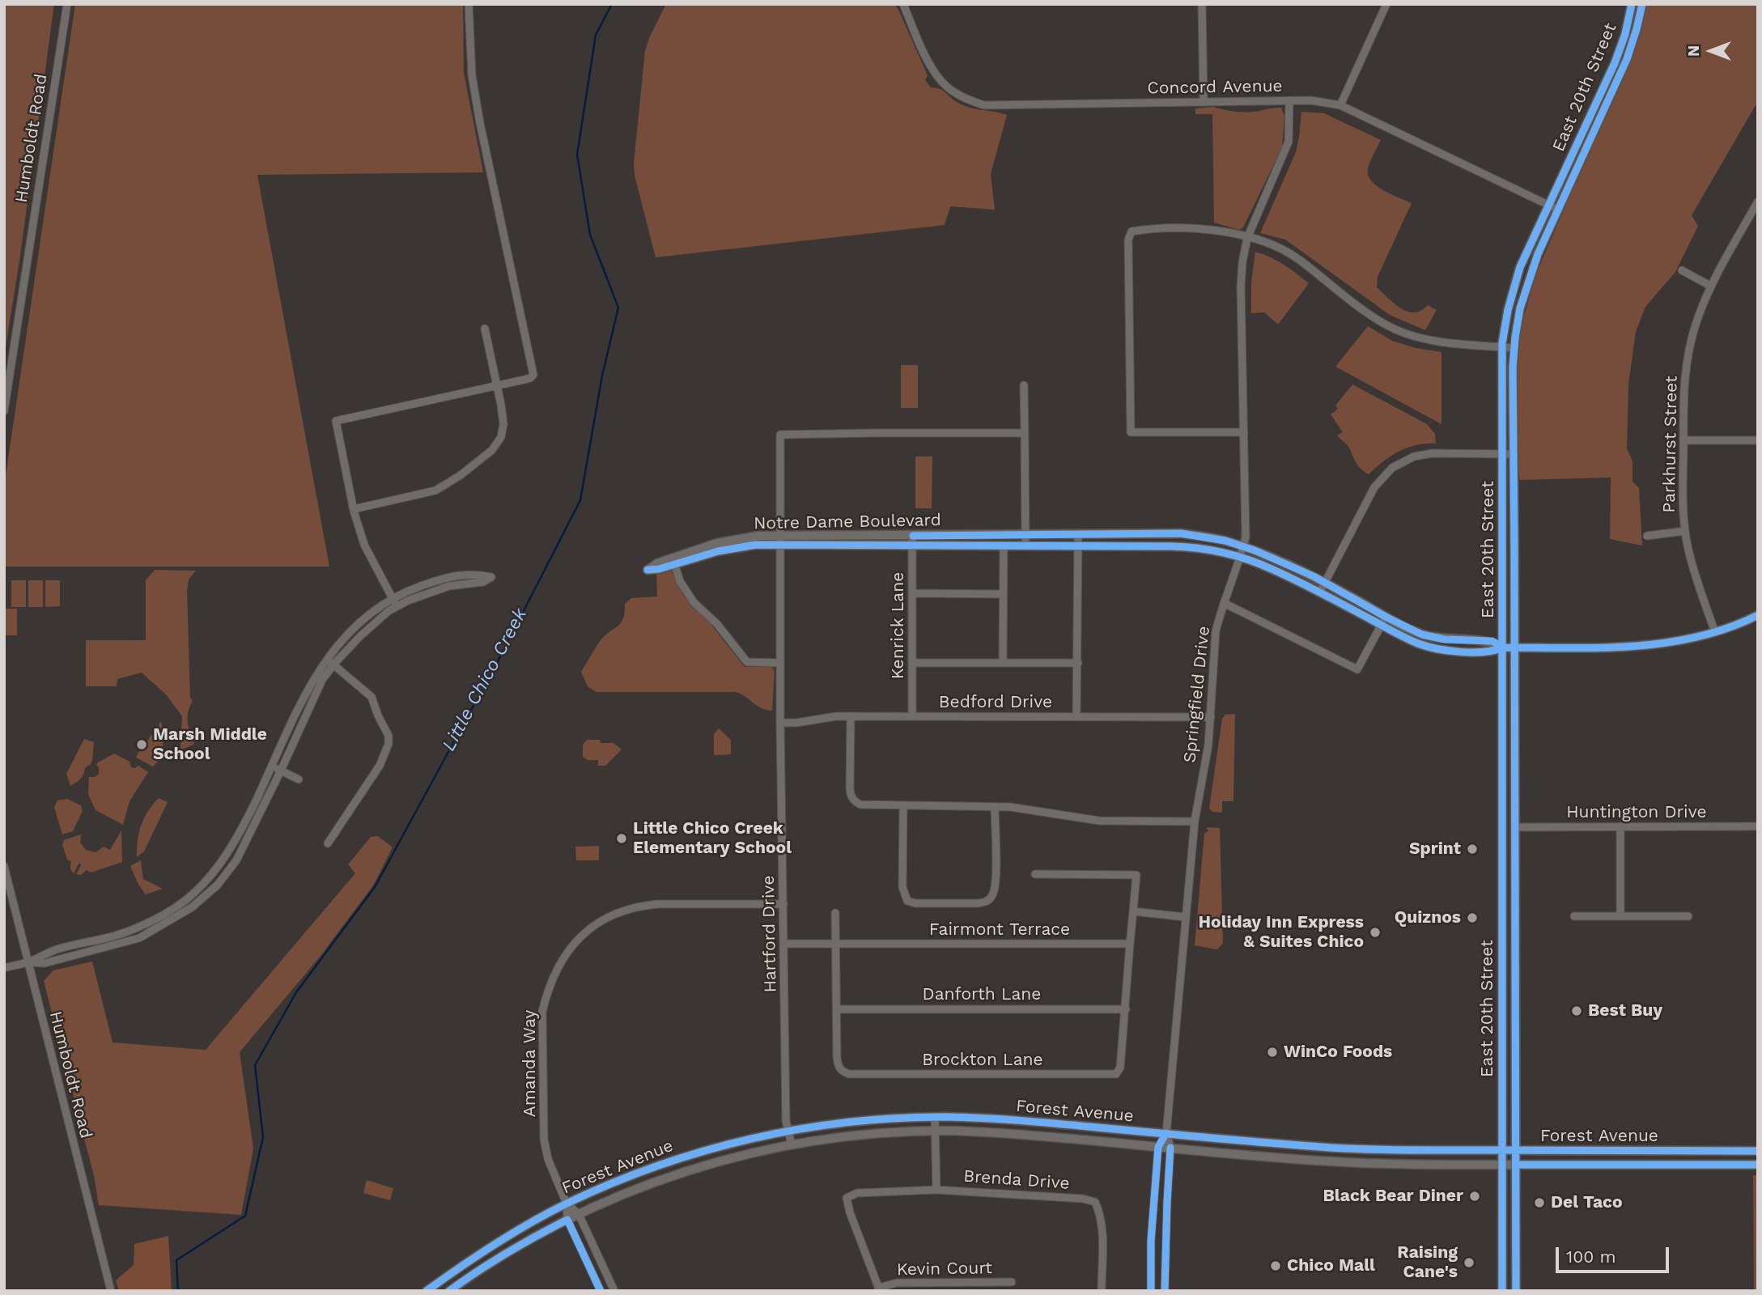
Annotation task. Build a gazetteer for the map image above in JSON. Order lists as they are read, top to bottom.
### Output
{
  "streets": {
    "street": [
      "Concord Avenue",
      "East 20th Street",
      "Humboldt Road",
      "Parkhurst Street",
      "Notre Dame Boulevard",
      "Kenrick Lane",
      "Springfield Drive",
      "Bedford Drive",
      "Huntington Drive",
      "Fairmont Terrace",
      "Hartford Drive",
      "Danforth Lane",
      "Brockton Lane",
      "Amanda Way",
      "Forest Avenue",
      "Brenda Drive",
      "Kevin Court"
    ]
  },
  "crossings": [
    ["Concord Avenue", "East 20th Street"],
    ["Concord Avenue", "Springfield Drive"],
    ["East 20th Street", "Notre Dame Boulevard"],
    ["East 20th Street", "Huntington Drive"],
    ["East 20th Street", "Forest Avenue"],
    ["Parkhurst Street", "Notre Dame Boulevard"],
    ["Notre Dame Boulevard", "Kenrick Lane"],
    ["Notre Dame Boulevard", "Springfield Drive"],
    ["Notre Dame Boulevard", "Hartford Drive"],
    ["Kenrick Lane", "Bedford Drive"],
    ["Springfield Drive", "Bedford Drive"],
    ["Springfield Drive", "Forest Avenue"],
    ["Bedford Drive", "Hartford Drive"],
    ["Fairmont Terrace", "Hartford Drive"],
    ["Hartford Drive", "Amanda Way"],
    ["Hartford Drive", "Forest Avenue"],
    ["Danforth Lane", "Brockton Lane"],
    ["Amanda Way", "Forest Avenue"],
    ["Brenda Drive", "Kevin Court"]
  ],
  "water": ["Little Chico Creek"],
  "places": [
    "Marsh Middle School",
    "Little Chico Creek Elementary School",
    "Sprint",
    "Quiznos",
    "Holiday Inn Express & Suites Chico",
    "Best Buy",
    "WinCo Foods",
    "Black Bear Diner",
    "Del Taco",
    "Raising Cane's",
    "Chico Mall"
  ],
  "scale_bar": "100 m",
  "north": "left"
}
